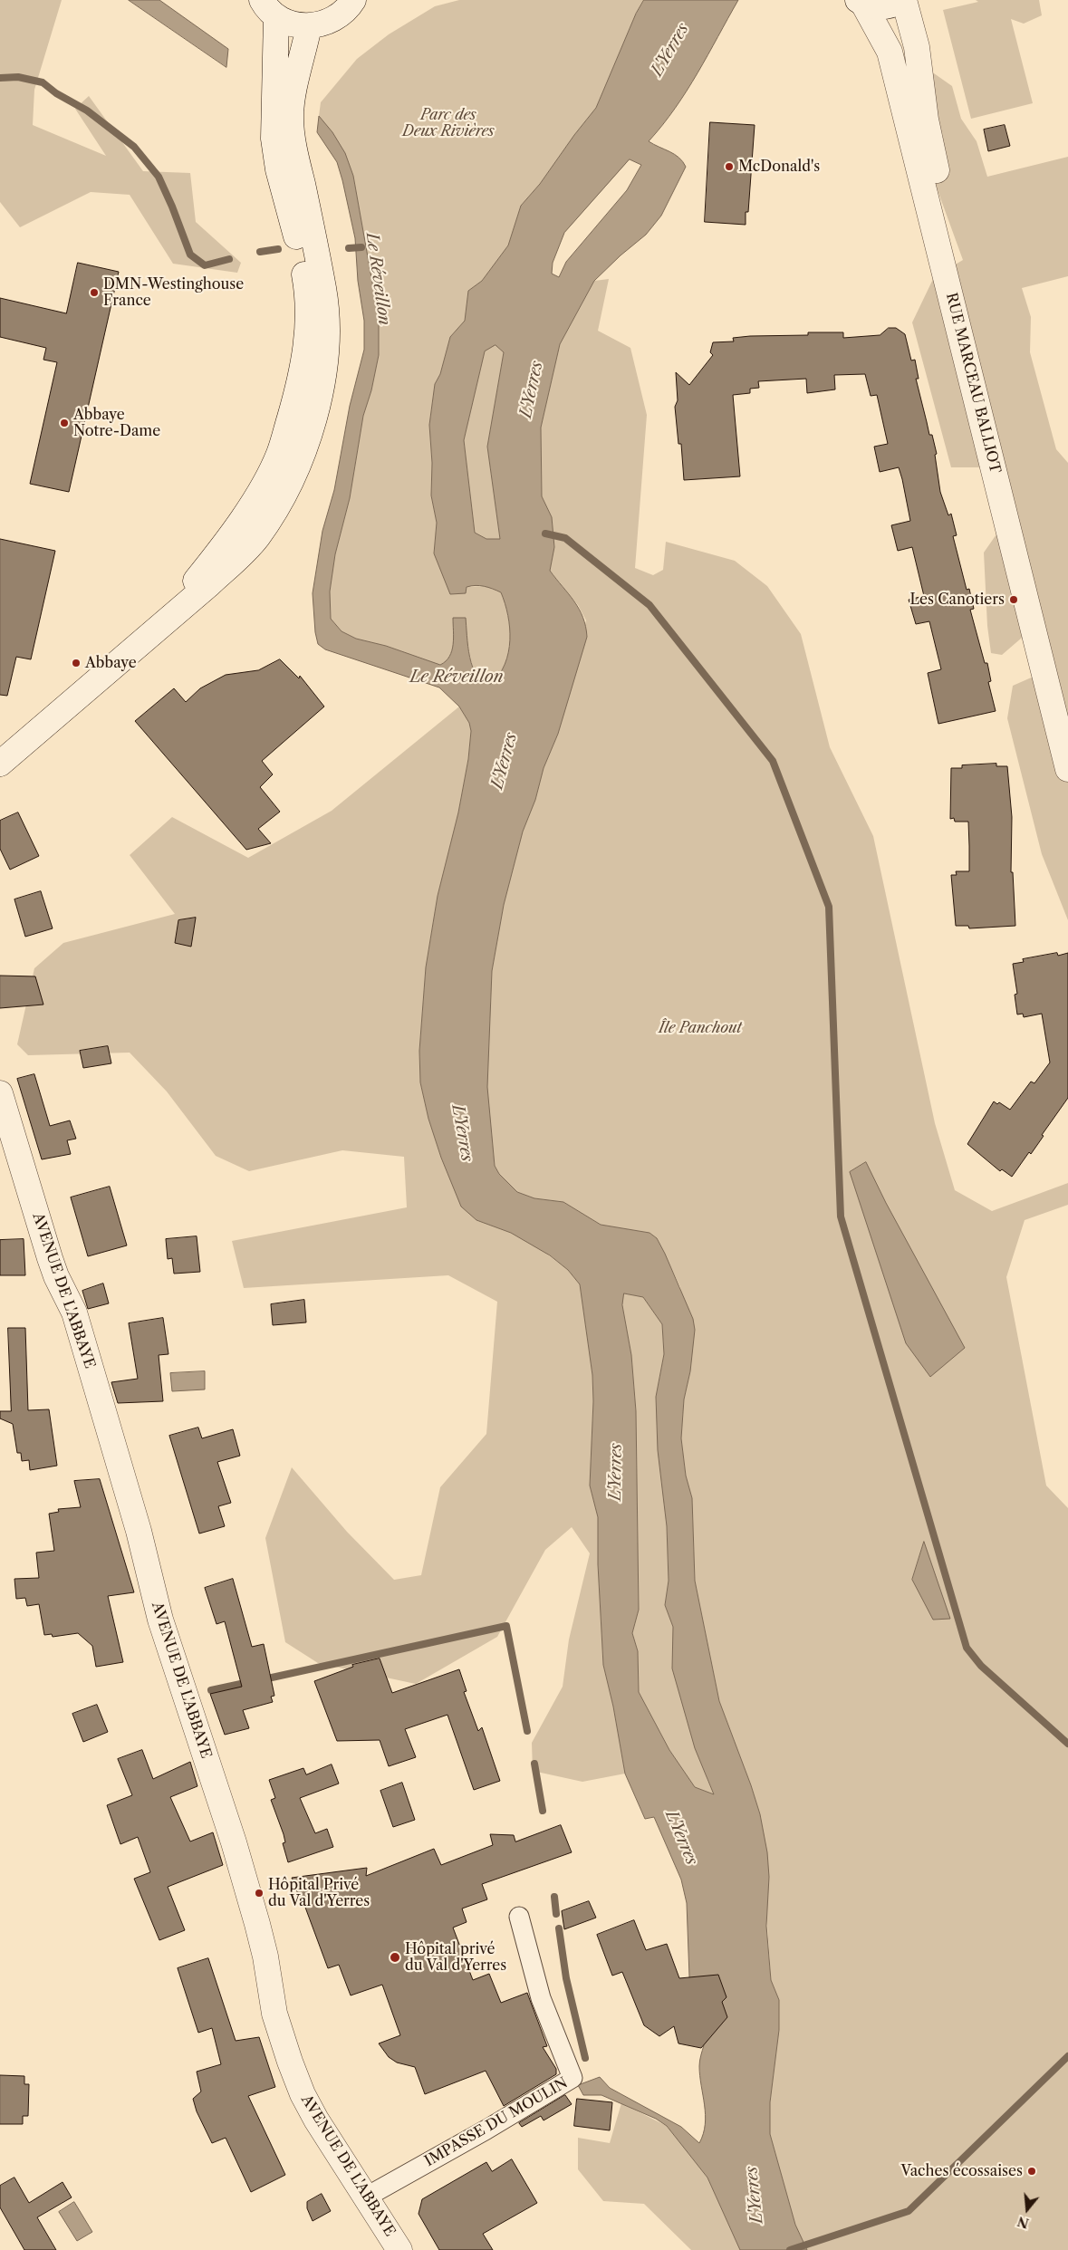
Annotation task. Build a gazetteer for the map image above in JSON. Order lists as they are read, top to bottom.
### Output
{
  "streets": {
    "street": ["RUE MARCEAU BALLIOT", "AVENUE DE L'ABBAYE", "IMPASSE DU MOULIN"]
  },
  "crossings": [
    ["AVENUE DE L'ABBAYE", "IMPASSE DU MOULIN"]
  ],
  "water": ["L'Yerres", "Le Réveillon"],
  "parks": ["Parc des Deux Rivières", "Île Panchout"],
  "places": [
    "McDonald's",
    "DMN-Westinghouse France",
    "Abbaye Notre-Dame",
    "Les Canotiers",
    "Abbaye",
    "Hôpital Privé du Val d'Yerres",
    "Hôpital privé du Val d'Yerres",
    "Vaches écossaises"
  ],
  "north": "bottom"
}
